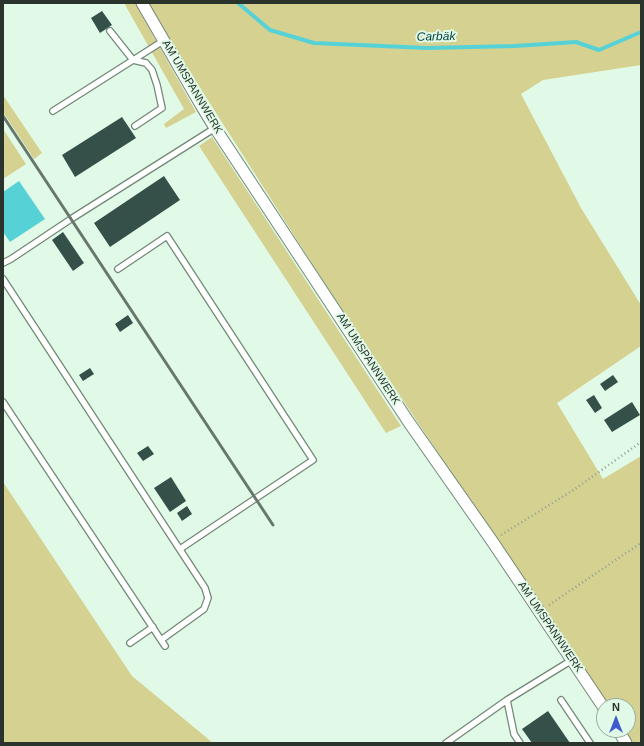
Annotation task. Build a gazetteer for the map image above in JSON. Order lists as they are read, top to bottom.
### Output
{
  "streets": {
    "street": ["AM UMSPANNWERK"]
  },
  "water": ["Carbäk"],
  "north": "top"
}
